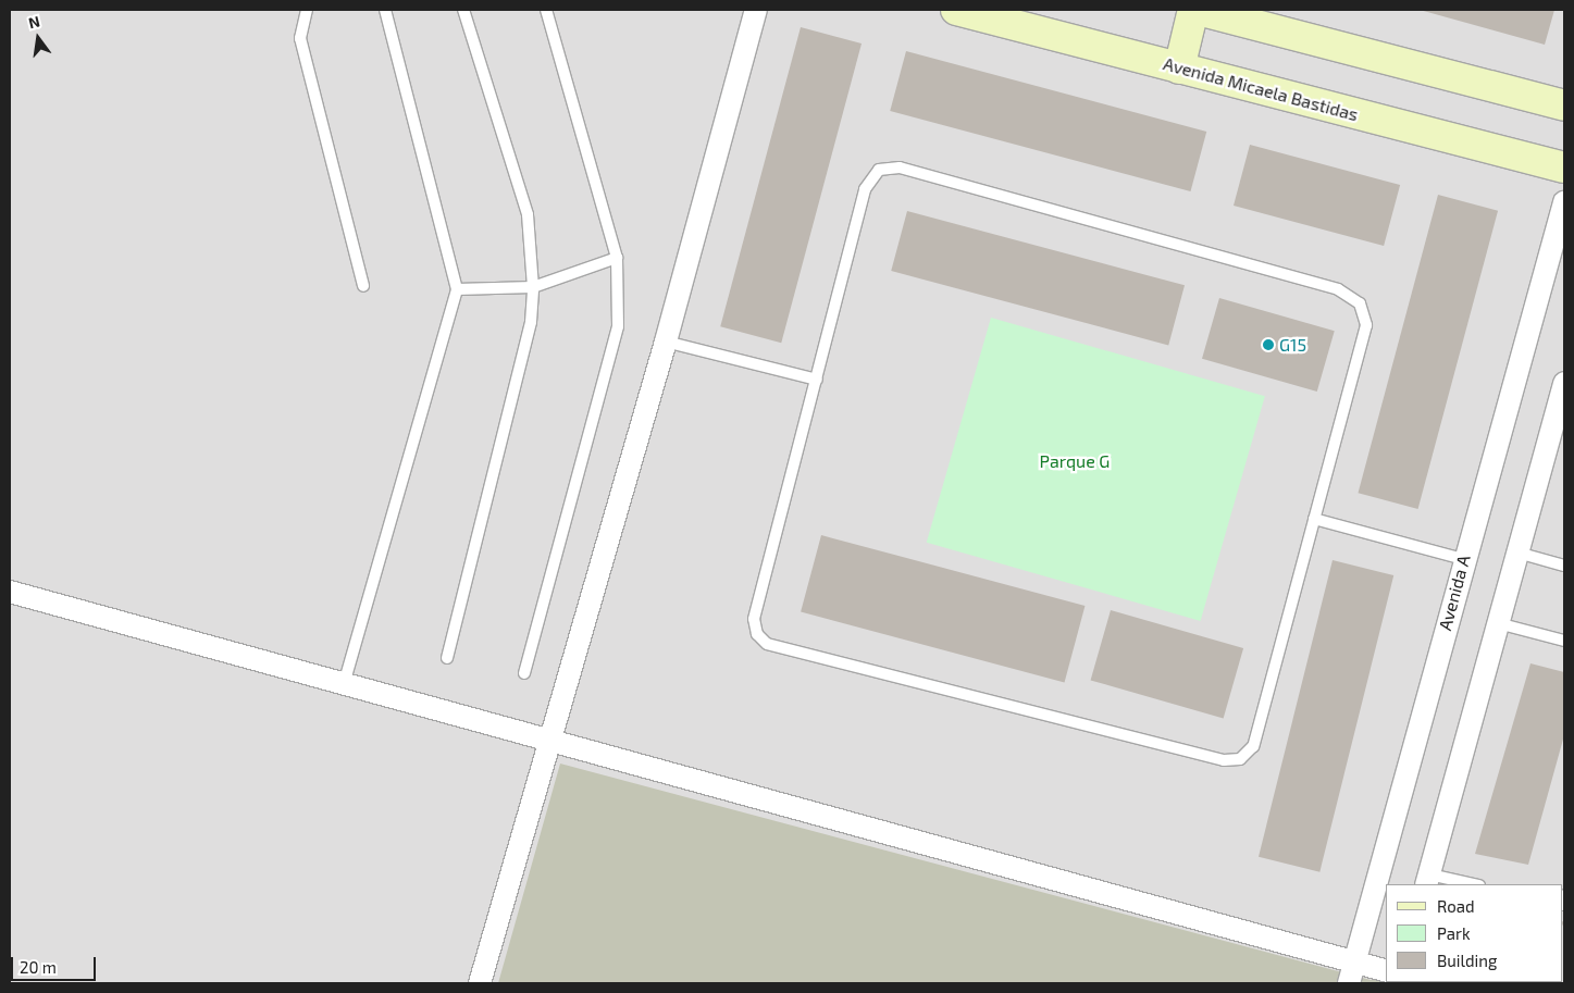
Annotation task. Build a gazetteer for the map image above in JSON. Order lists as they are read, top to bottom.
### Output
{
  "streets": {
    "main road": ["Avenida Micaela Bastidas"],
    "street": ["Avenida A"]
  },
  "parks": ["Parque G"],
  "places": ["G15"],
  "legend": ["Road", "Park", "Building"],
  "scale_bar": "20 m",
  "north": "top"
}
